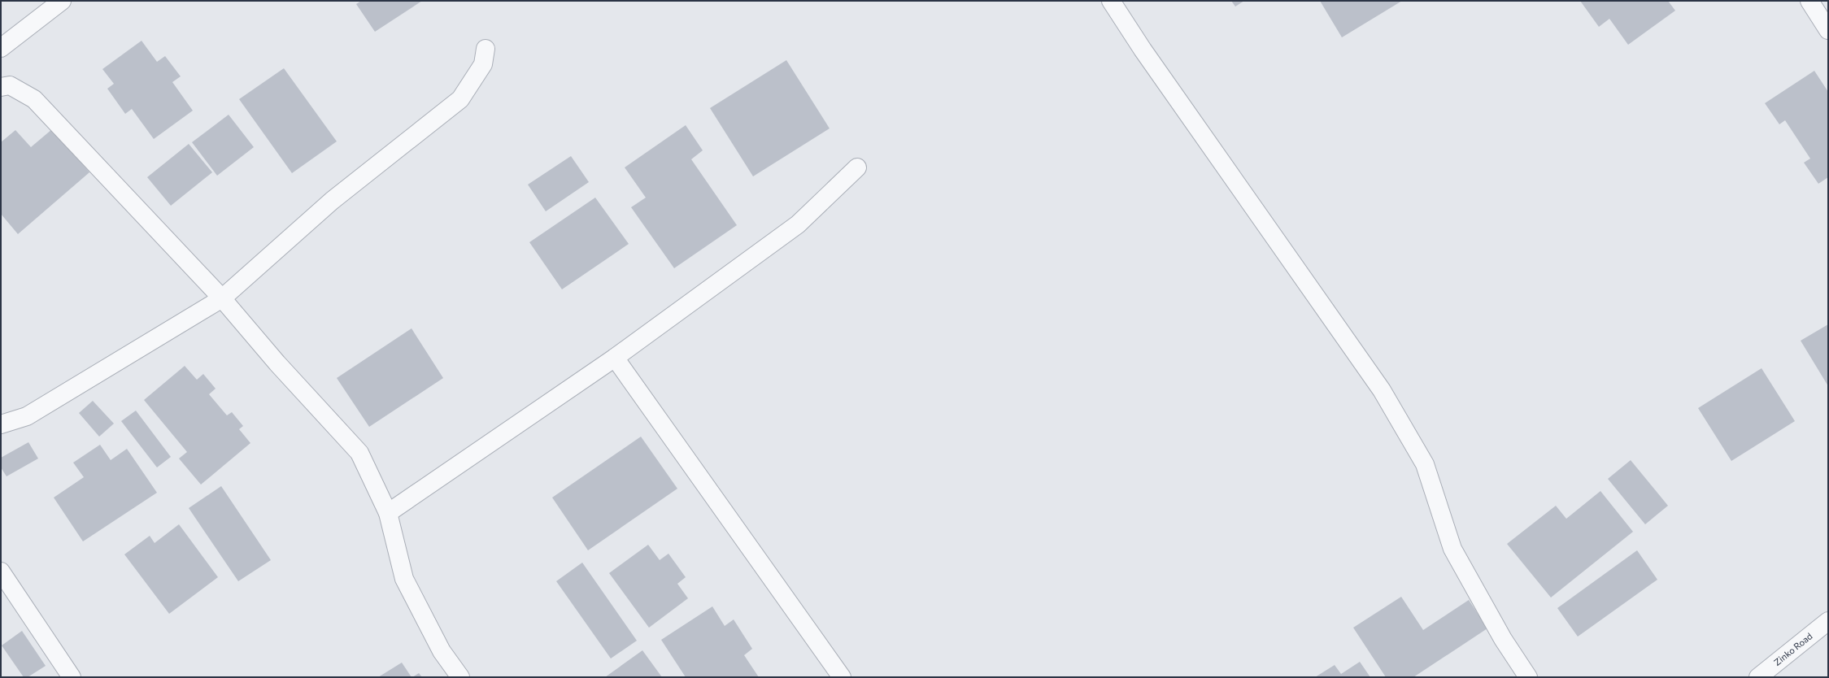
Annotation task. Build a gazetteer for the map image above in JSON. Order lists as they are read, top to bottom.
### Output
{
  "streets": {
    "street": ["Zinko Road"]
  }
}
